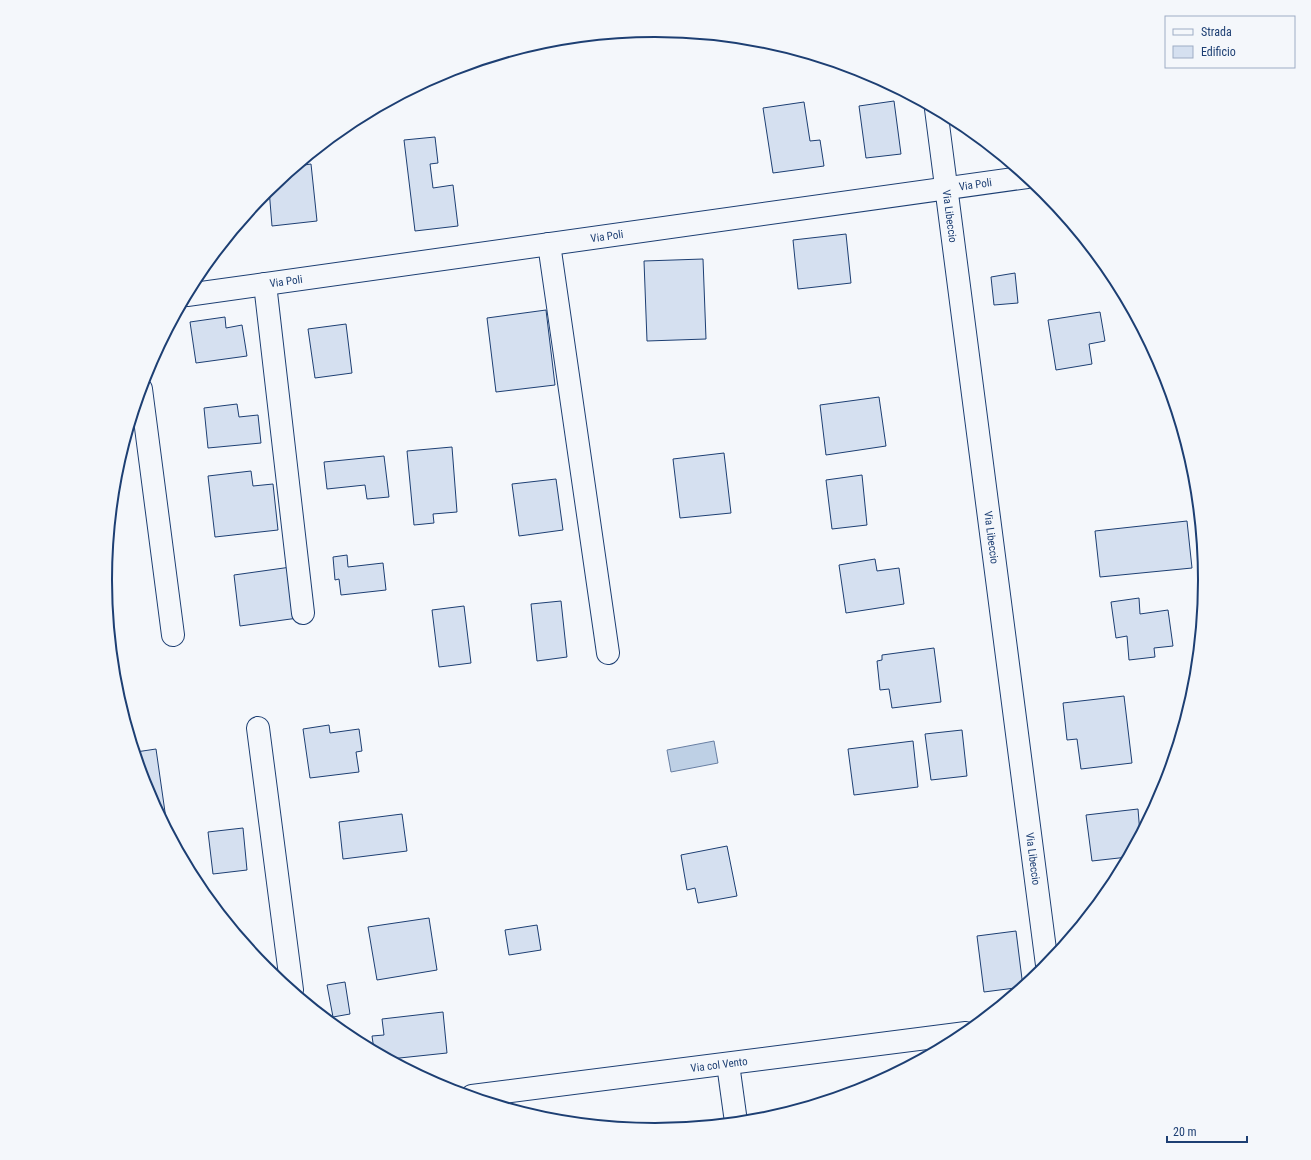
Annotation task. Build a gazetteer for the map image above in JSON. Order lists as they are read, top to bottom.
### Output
{
  "streets": {
    "street": ["Via Poli", "Via Libeccio", "Via col Vento"]
  },
  "crossings": [
    ["Via Poli", "Via Libeccio"]
  ],
  "legend": ["Strada", "Edificio"],
  "scale_bar": "20 m"
}
